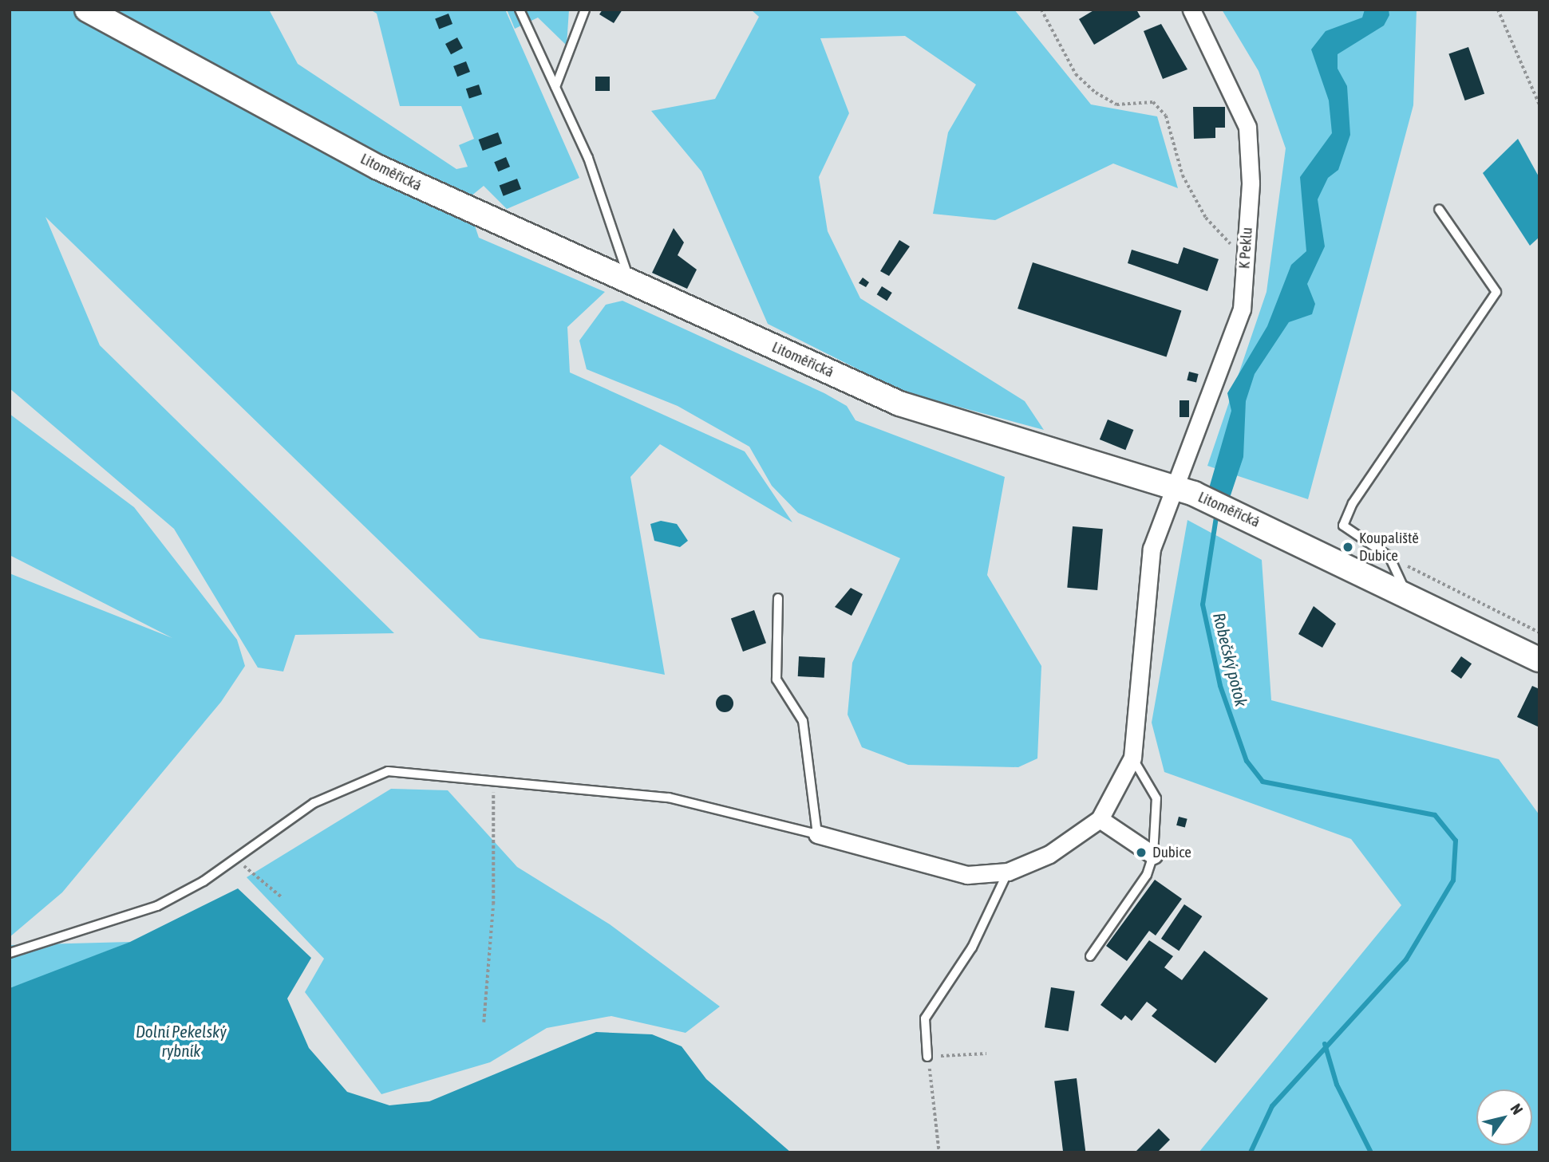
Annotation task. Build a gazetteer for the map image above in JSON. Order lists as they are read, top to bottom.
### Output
{
  "streets": {
    "street": ["Litoměřická", "K Peklu"]
  },
  "crossings": [
    ["Litoměřická", "K Peklu"]
  ],
  "water": ["Robečský potok", "Dolní Pekelský rybník"],
  "places": ["Koupaliště Dubice", "Dubice"],
  "north": "top right"
}
